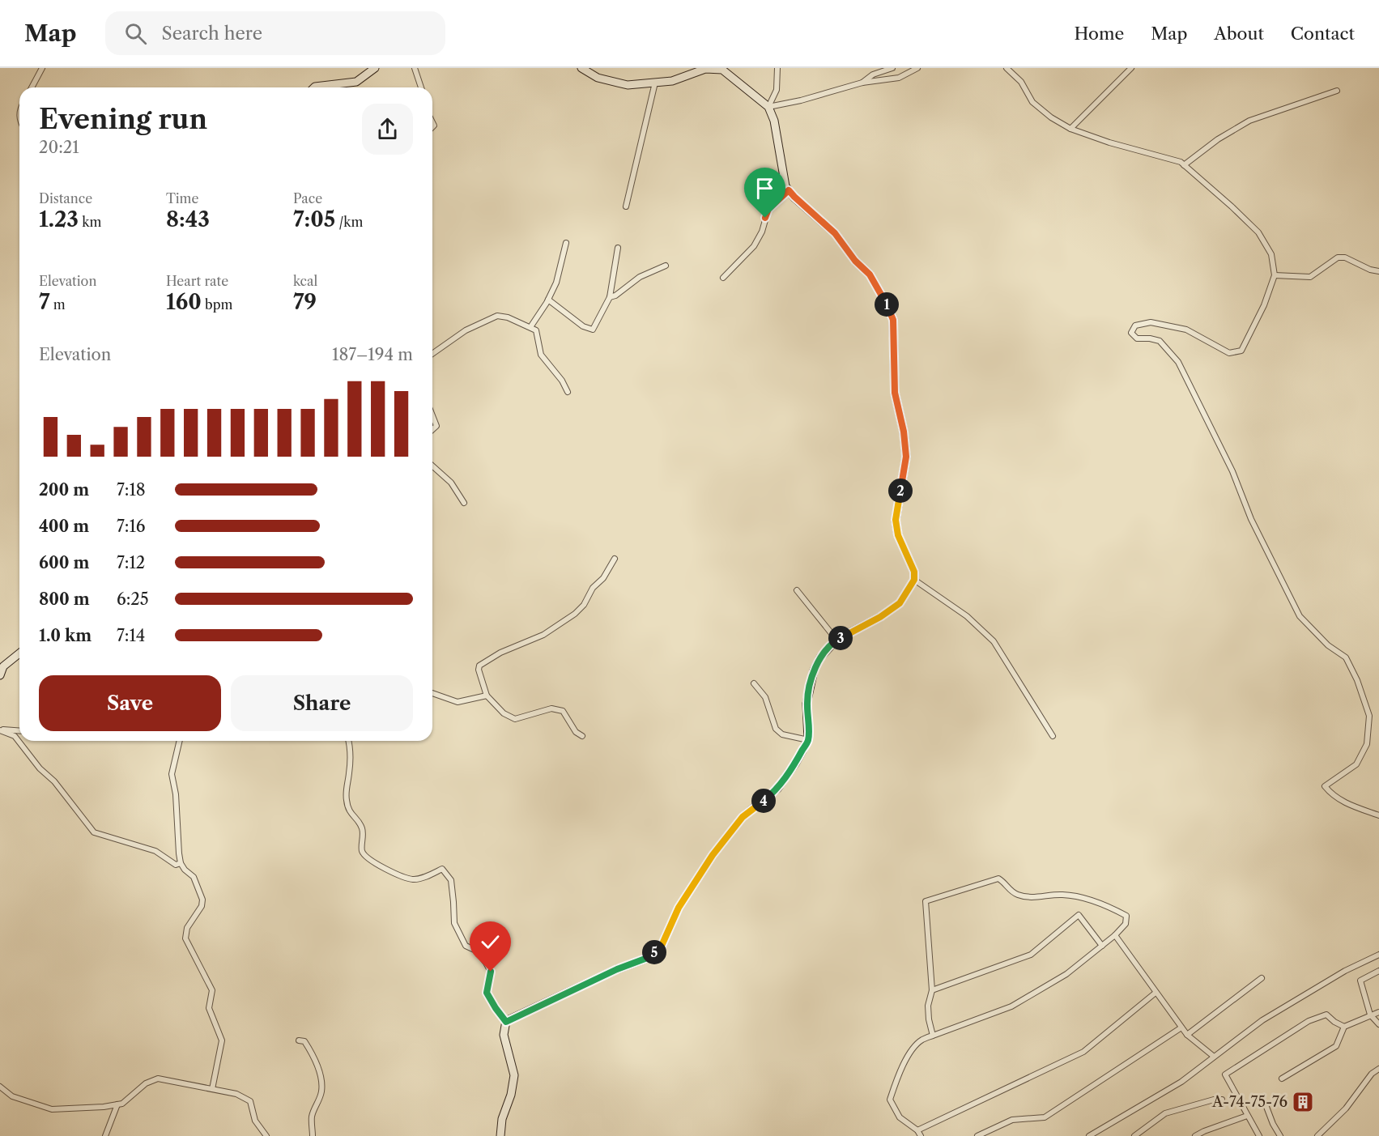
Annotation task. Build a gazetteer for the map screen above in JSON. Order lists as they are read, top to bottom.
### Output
{
  "places": {
    "building": ["A-74-75-76"]
  },
  "page": {
    "header": "Map",
    "search": "Search here",
    "nav": [
      "Home",
      "Map",
      "About",
      "Contact"
    ],
    "heading": ["Evening run", "20:21"],
    "stats": [
      ["Distance", "1.23 km"],
      ["Time", "8:43"],
      ["Pace", "7:05 /km"],
      ["Elevation", "7 m"],
      ["Heart rate", "160 bpm"],
      ["kcal", "79"]
    ],
    "pins": [
      "1",
      "2",
      "3",
      "4",
      "5"
    ],
    "chart": ["Elevation", "187–194 m"],
    "list": [
      {
        "name": "200 m",
        "note": "7:18"
      },
      {
        "name": "400 m",
        "note": "7:16"
      },
      {
        "name": "600 m",
        "note": "7:12"
      },
      {
        "name": "800 m",
        "note": "6:25"
      },
      {
        "name": "1.0 km",
        "note": "7:14"
      }
    ],
    "buttons": ["Save", "Share"]
  }
}
